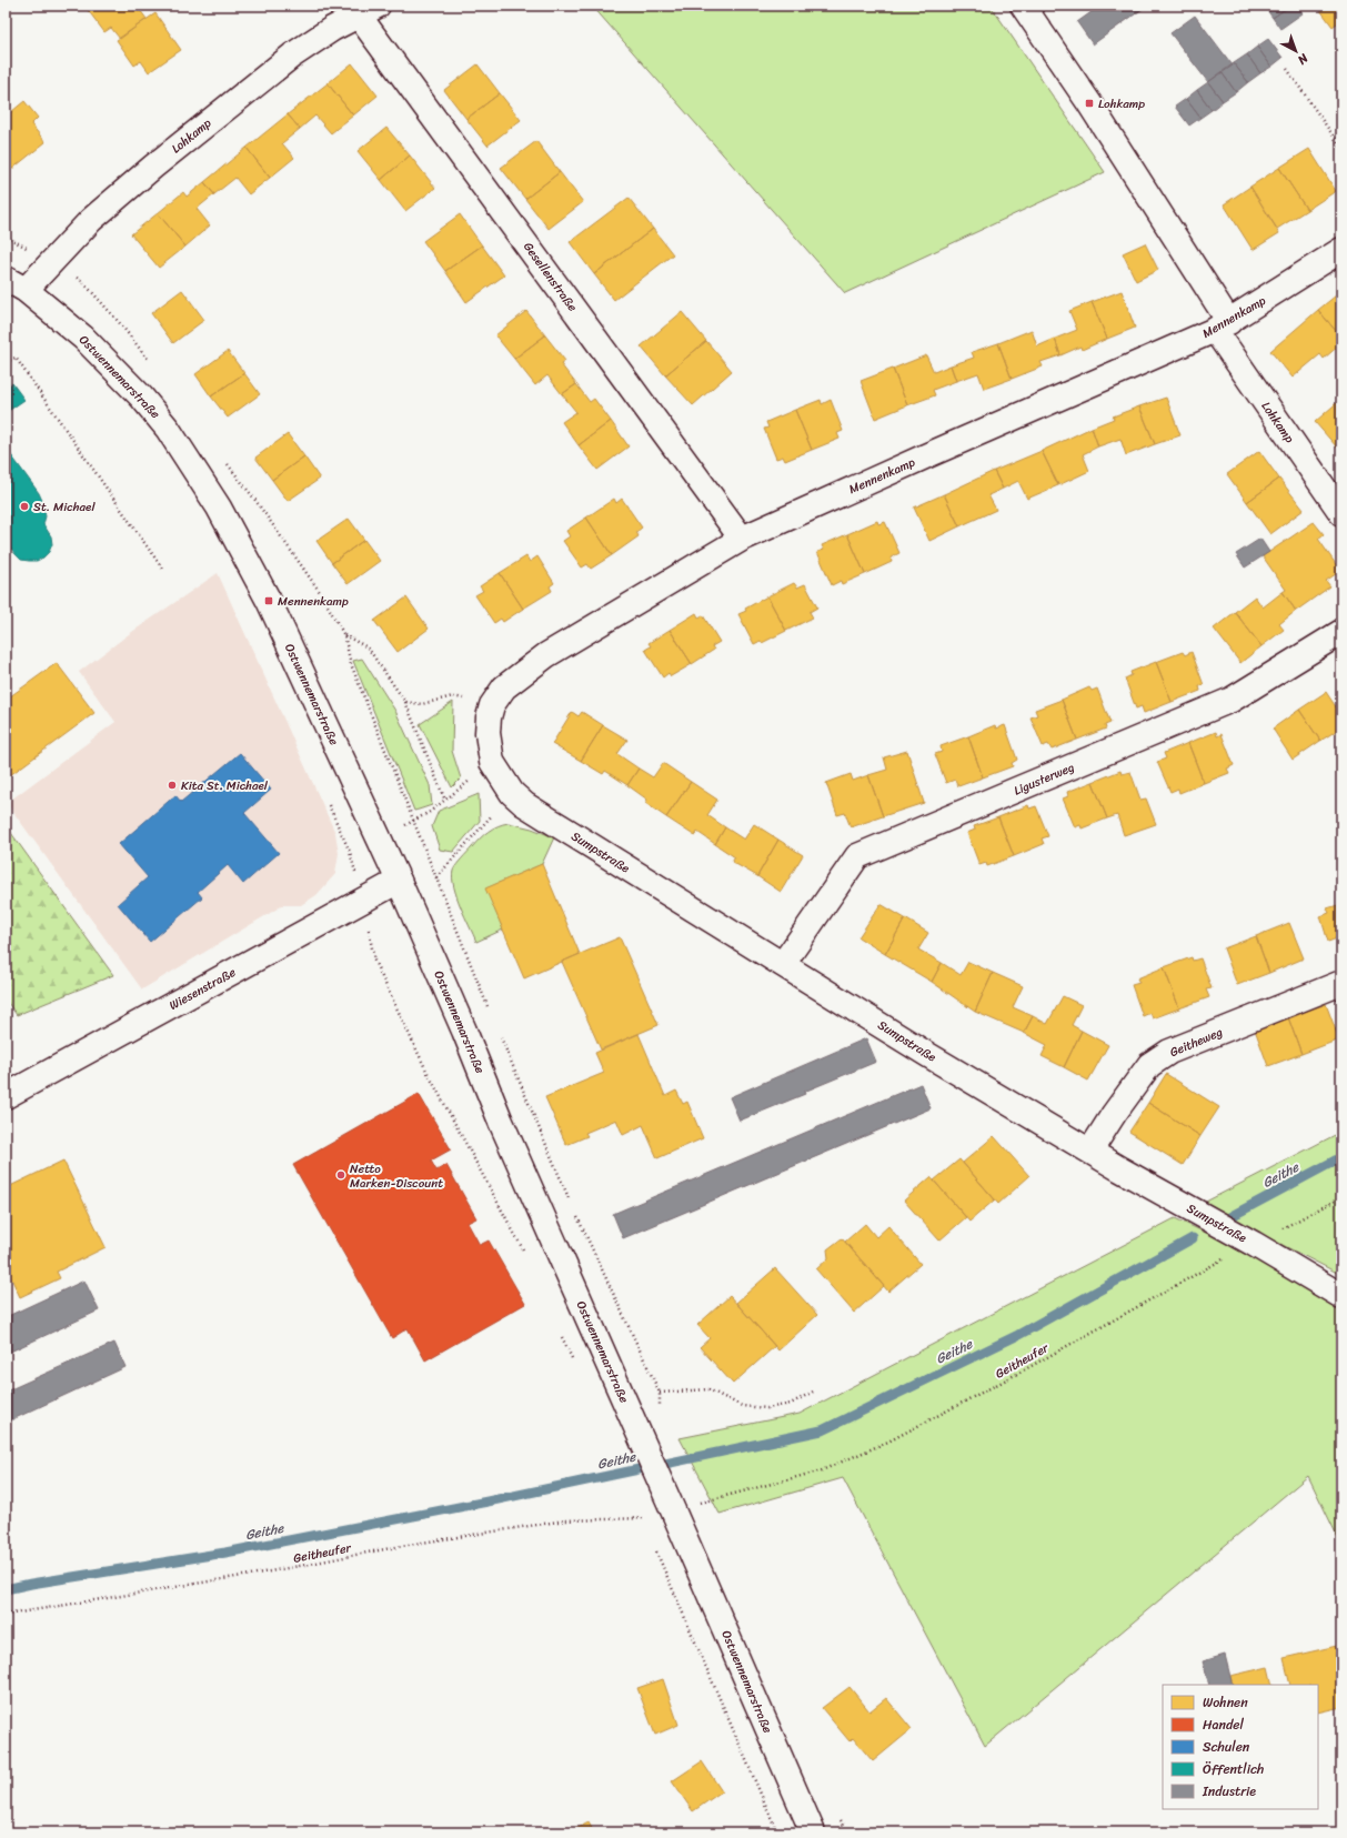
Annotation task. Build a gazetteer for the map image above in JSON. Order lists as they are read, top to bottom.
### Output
{
  "streets": {
    "street": [
      "Lohkamp",
      "Gesellenstraße",
      "Mennenkamp",
      "Ostwennemarstraße",
      "Ligusterweg",
      "Sumpstraße",
      "Wiesenstraße",
      "Geitheweg"
    ],
    "path": ["Geitheufer"]
  },
  "crossings": [
    ["Lohkamp", "Gesellenstraße"],
    ["Lohkamp", "Mennenkamp"],
    ["Lohkamp", "Ostwennemarstraße"],
    ["Gesellenstraße", "Mennenkamp"],
    ["Mennenkamp", "Sumpstraße"],
    ["Ostwennemarstraße", "Wiesenstraße"],
    ["Ligusterweg", "Sumpstraße"],
    ["Sumpstraße", "Geitheweg"],
    ["Sumpstraße", "Geitheufer"]
  ],
  "water": ["Geithe"],
  "places": {
    "transit": ["Lohkamp", "Mennenkamp"],
    "other": ["St. Michael", "Kita St. Michael", "Netto Marken-Discount"]
  },
  "legend": [
    "Wohnen",
    "Handel",
    "Schulen",
    "Öffentlich",
    "Industrie"
  ],
  "north": "bottom right"
}
